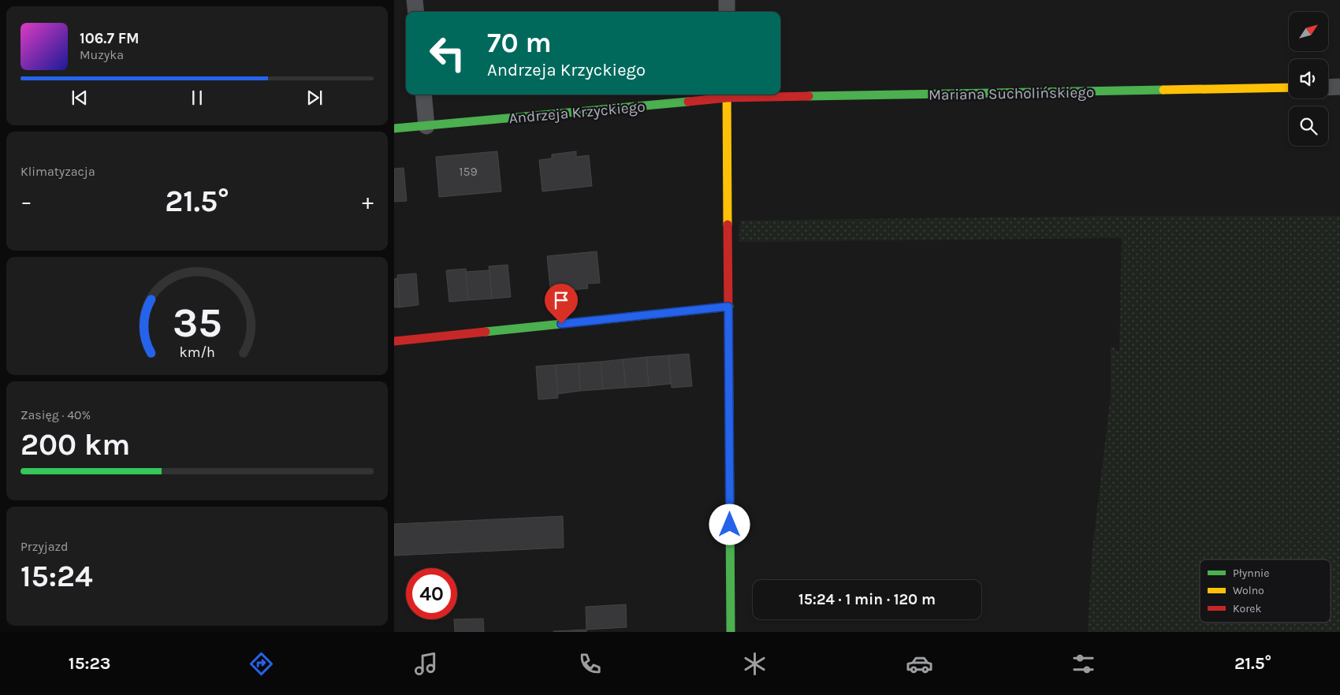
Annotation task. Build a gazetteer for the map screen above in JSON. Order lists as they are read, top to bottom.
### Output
{
  "streets": {
    "street": ["Mariana Sucholińskiego", "Andrzeja Krzyckiego"]
  },
  "house_numbers": ["159"],
  "legend": ["Płynnie", "Wolno", "Korek"],
  "north": "top right",
  "page": {
    "turn": ["70 m", "Andrzeja Krzyckiego"],
    "song": ["106.7 FM", "Muzyka"],
    "tile": [
      "Klimatyzacja",
      ["Zasięg · 40%", "200 km"],
      ["Przyjazd", "15:24"]
    ],
    "heat": ["−", "21.5°", "+"],
    "limit": "40",
    "trip": "15:24 · 1 min · 120 m",
    "tabs": ["15:23", "21.5°"],
    "gauge": ["35", "km/h"]
  }
}
